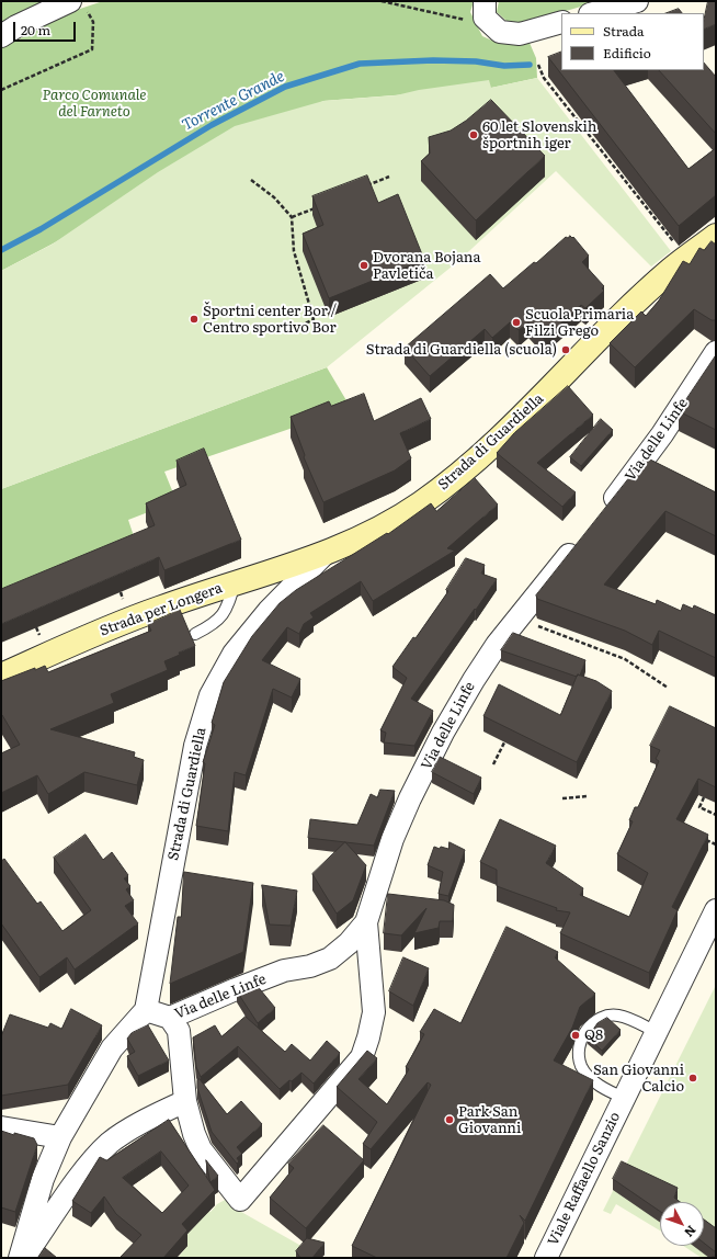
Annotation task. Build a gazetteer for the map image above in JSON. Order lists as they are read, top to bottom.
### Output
{
  "streets": {
    "street": [
      "Via delle Linfe",
      "Strada di Guardiella",
      "Strada per Longera",
      "Viale Raffaello Sanzio"
    ]
  },
  "crossings": [
    ["Via delle Linfe", "Strada di Guardiella"],
    ["Strada di Guardiella", "Strada per Longera"]
  ],
  "water": ["Torrente Grande"],
  "parks": ["Parco Comunale del Farneto"],
  "places": [
    "60 let Slovenskih športnih iger",
    "Dvorana Bojana Pavletiča",
    "Športni center Bor / Centro sportivo Bor",
    "Scuola Primaria Filzi Grego",
    "Strada di Guardiella (scuola)",
    "Q8",
    "San Giovanni Calcio",
    "Park San Giovanni"
  ],
  "legend": ["Strada", "Edificio"],
  "scale_bar": "20 m",
  "north": "bottom right"
}
